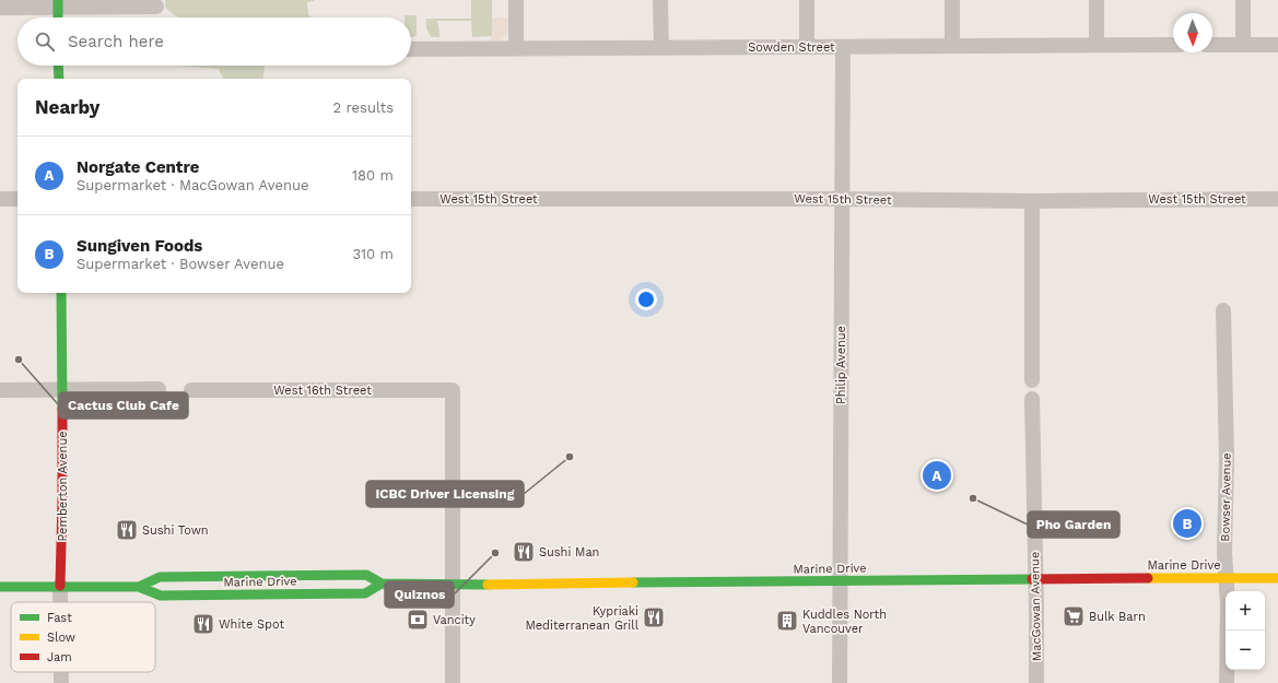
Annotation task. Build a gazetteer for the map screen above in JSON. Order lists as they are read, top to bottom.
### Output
{
  "streets": {
    "main road": ["Pemberton Avenue", "Marine Drive"],
    "street": [
      "Sowden Street",
      "West 15th Street",
      "Philip Avenue",
      "West 16th Street",
      "Bowser Avenue",
      "MacGowan Avenue"
    ]
  },
  "crossings": [
    ["Sowden Street", "Philip Avenue"],
    ["West 15th Street", "Philip Avenue"],
    ["Philip Avenue", "Marine Drive"],
    ["West 16th Street", "Marine Drive"],
    ["Pemberton Avenue", "Marine Drive"],
    ["Bowser Avenue", "Marine Drive"],
    ["Marine Drive", "MacGowan Avenue"]
  ],
  "places": {
    "other": [
      "Cactus Club Cafe",
      "ICBC Driver Licensing",
      "Pho Garden",
      "Quiznos"
    ],
    "restaurant": [
      "Sushi Town",
      "Sushi Man",
      "Kypriaki Mediterranean Grill",
      "White Spot"
    ],
    "supermarket": ["Bulk Barn"],
    "bank": ["Vancity"],
    "building": ["Kuddles North Vancouver"]
  },
  "legend": ["Fast", "Slow", "Jam"],
  "north": "bottom",
  "page": {
    "search": "Search here",
    "heading": ["Nearby", "2 results"],
    "list": [
      {
        "mark": "A",
        "name": "Norgate Centre",
        "note": "Supermarket · MacGowan Avenue",
        "value": "180 m"
      },
      {
        "mark": "B",
        "name": "Sungiven Foods",
        "note": "Supermarket · Bowser Avenue",
        "value": "310 m"
      }
    ],
    "pins": ["A", "B"],
    "map_buttons": ["+", "−"]
  }
}
